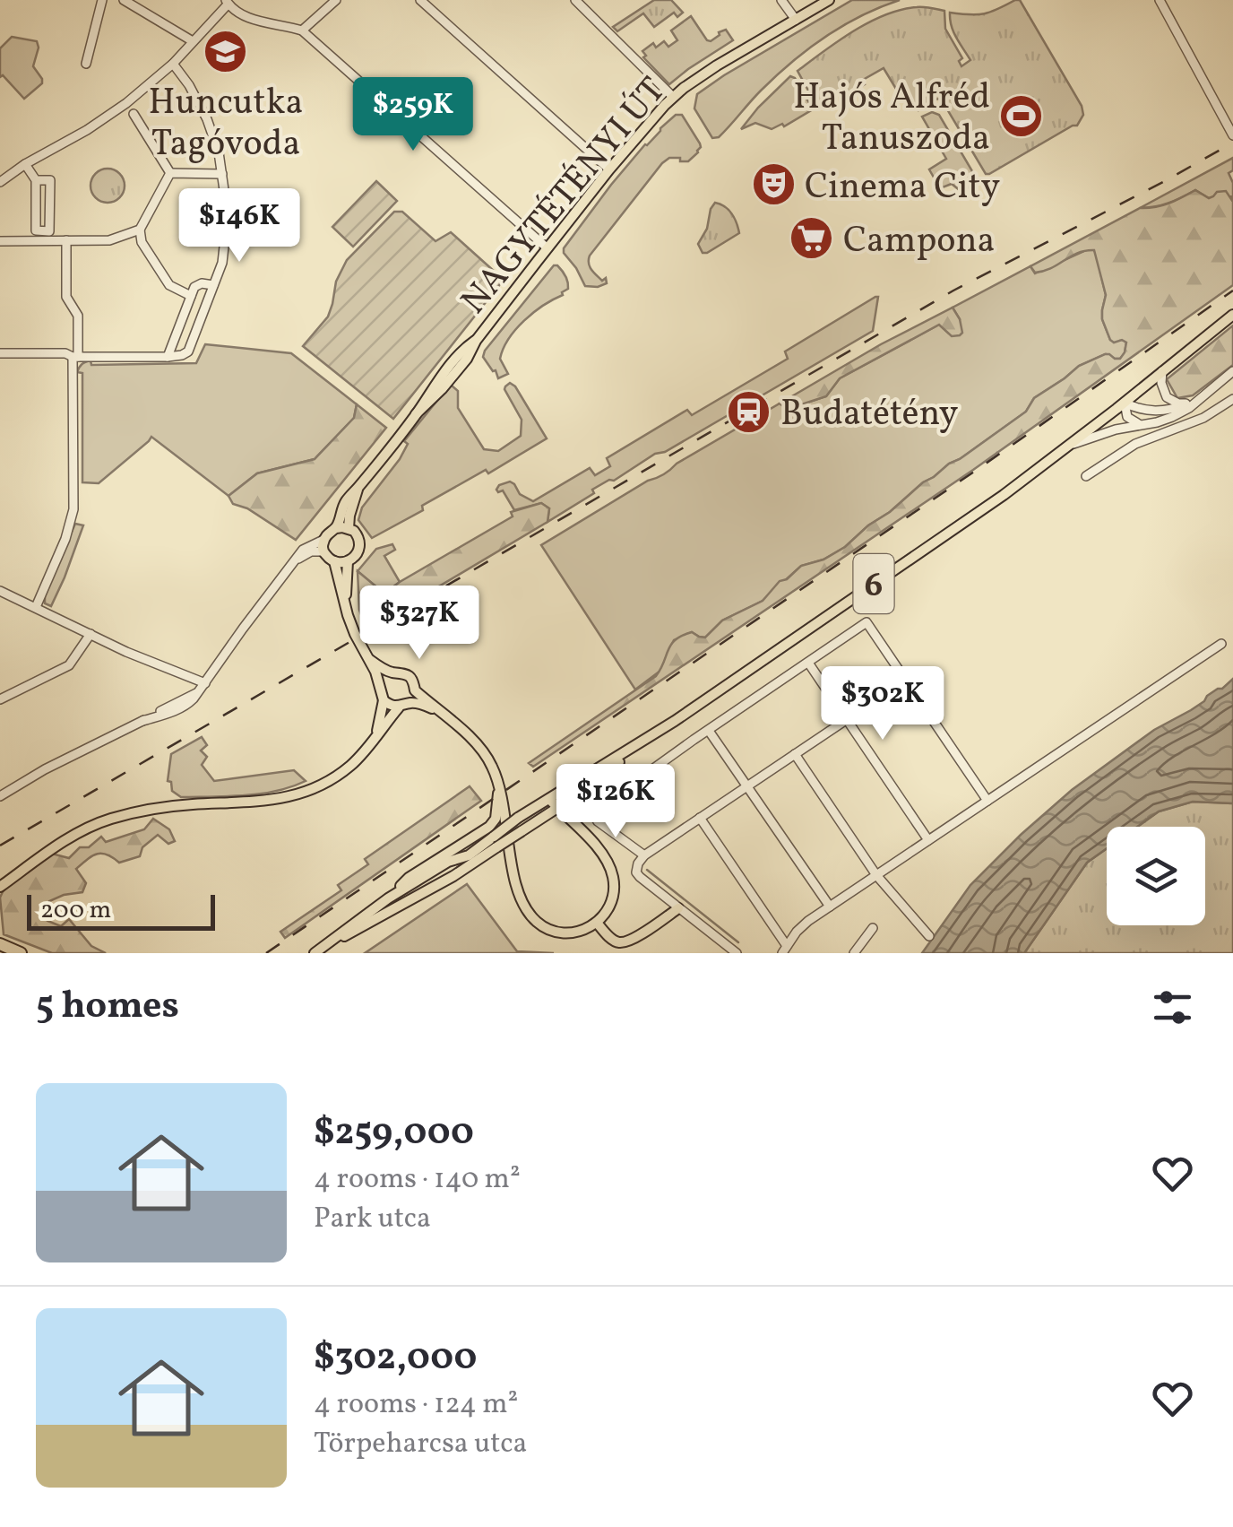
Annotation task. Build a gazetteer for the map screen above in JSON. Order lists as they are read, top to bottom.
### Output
{
  "streets": {
    "main road": ["NAGYTÉTÉNYI ÚT", "6"]
  },
  "places": {
    "school or university": ["Huncutka Tagóvoda"],
    "sports": ["Hajós Alfréd Tanuszoda"],
    "theatre": ["Cinema City"],
    "supermarket": ["Campona"],
    "station": ["Budatétény"]
  },
  "scale_bar": "200 m",
  "page": {
    "price": [
      "$259K",
      "$146K",
      "$327K",
      "$302K",
      "$126K"
    ],
    "scale": "200 m",
    "heading": "5 homes",
    "list": [
      {
        "name": "$259,000",
        "note": "4 rooms · 140 m² · Park utca"
      },
      {
        "name": "$302,000",
        "note": "4 rooms · 124 m² · Törpeharcsa utca"
      }
    ]
  }
}
